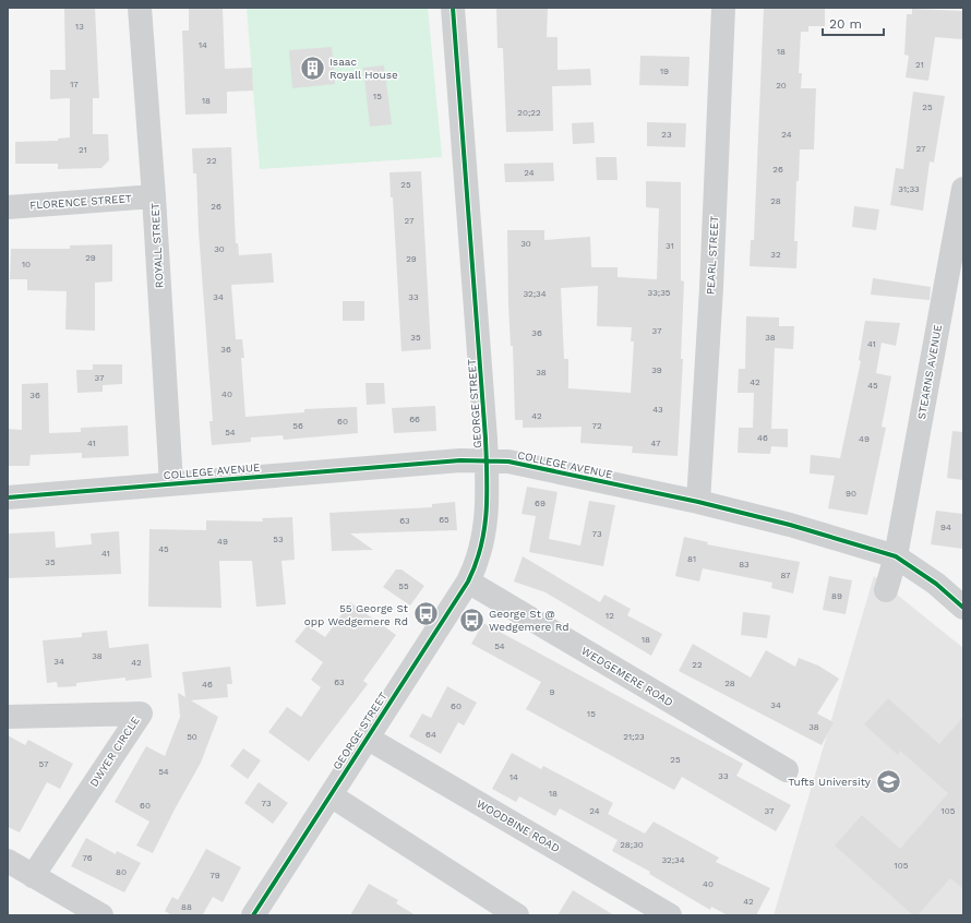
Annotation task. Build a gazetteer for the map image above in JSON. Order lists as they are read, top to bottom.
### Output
{
  "streets": {
    "street": [
      "FLORENCE STREET",
      "ROYALL STREET",
      "PEARL STREET",
      "STEARNS AVENUE",
      "GEORGE STREET",
      "COLLEGE AVENUE",
      "WEDGEMERE ROAD",
      "DWYER CIRCLE",
      "WOODBINE ROAD"
    ]
  },
  "crossings": [
    ["FLORENCE STREET", "ROYALL STREET"],
    ["ROYALL STREET", "COLLEGE AVENUE"],
    ["PEARL STREET", "COLLEGE AVENUE"],
    ["STEARNS AVENUE", "COLLEGE AVENUE"],
    ["GEORGE STREET", "COLLEGE AVENUE"],
    ["GEORGE STREET", "WEDGEMERE ROAD"],
    ["GEORGE STREET", "WOODBINE ROAD"]
  ],
  "places": {
    "building": ["Isaac Royall House"],
    "bus stop": ["55 George St opp Wedgemere Rd", "George St @ Wedgemere Rd"],
    "school or university": ["Tufts University"]
  },
  "house_numbers": [
    "13",
    "14",
    "18",
    "21",
    "19",
    "17",
    "20",
    "15",
    "18",
    "25",
    "20;22",
    "23",
    "24",
    "27",
    "21",
    "22",
    "26",
    "24",
    "25",
    "31;33",
    "28",
    "26",
    "27",
    "30",
    "31",
    "30",
    "32",
    "29",
    "29",
    "10",
    "33;35",
    "32;34",
    "34",
    "33",
    "37",
    "36",
    "35",
    "38",
    "41",
    "36",
    "39",
    "38",
    "37",
    "42",
    "45",
    "40",
    "36",
    "43",
    "42",
    "66",
    "60",
    "56",
    "72",
    "54",
    "46",
    "49",
    "41",
    "47",
    "90",
    "69",
    "65",
    "63",
    "94",
    "73",
    "53",
    "49",
    "45",
    "41",
    "81",
    "35",
    "83",
    "87",
    "55",
    "89",
    "12",
    "18",
    "54",
    "38",
    "34",
    "42",
    "22",
    "63",
    "28",
    "46",
    "9",
    "34",
    "60",
    "15",
    "38",
    "64",
    "50",
    "21;23",
    "25",
    "57",
    "54",
    "33",
    "14",
    "18",
    "73",
    "60",
    "24",
    "37",
    "105",
    "28;30",
    "76",
    "32;34",
    "105",
    "80",
    "79",
    "40",
    "42",
    "88"
  ],
  "scale_bar": "20 m"
}
